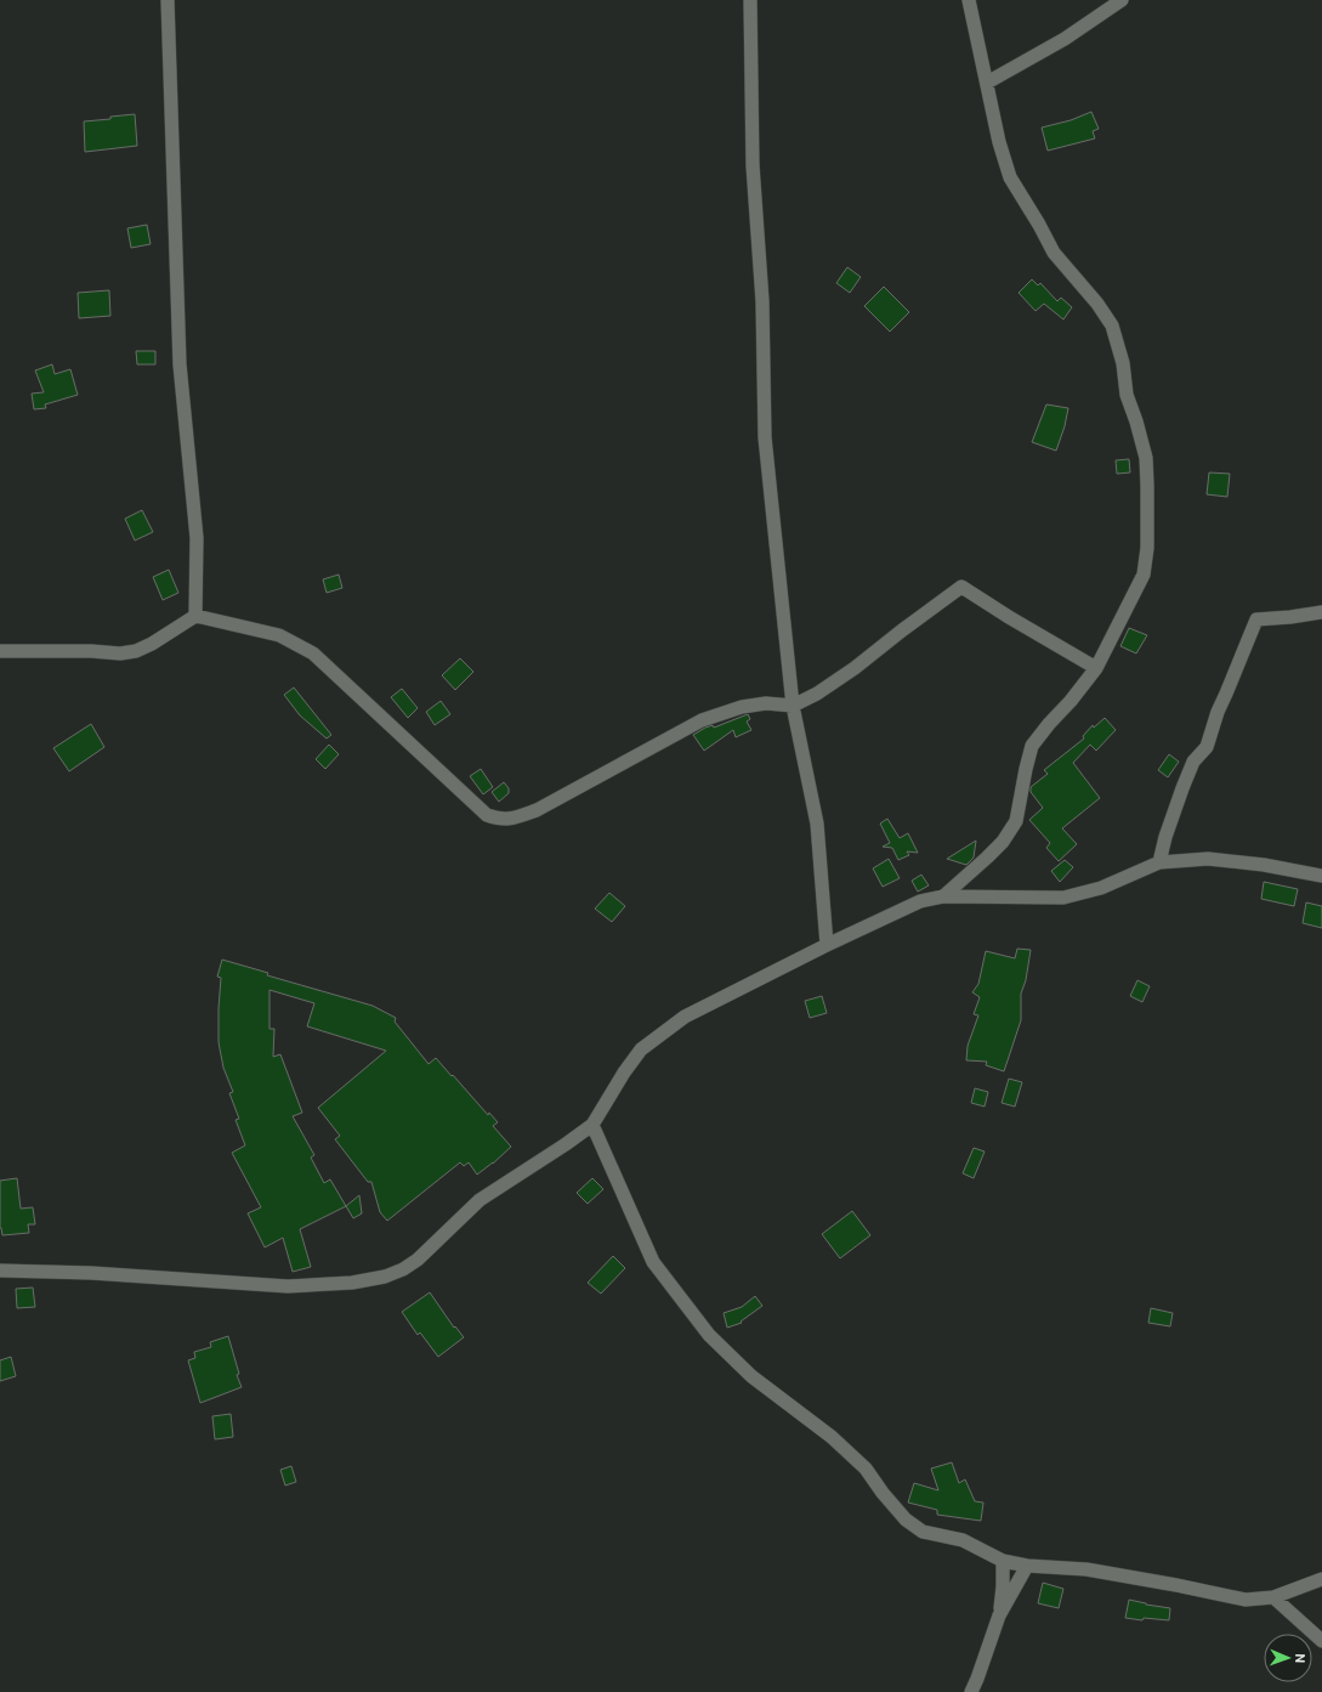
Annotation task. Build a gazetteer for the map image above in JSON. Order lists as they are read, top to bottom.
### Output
{
  "north": "right"
}
